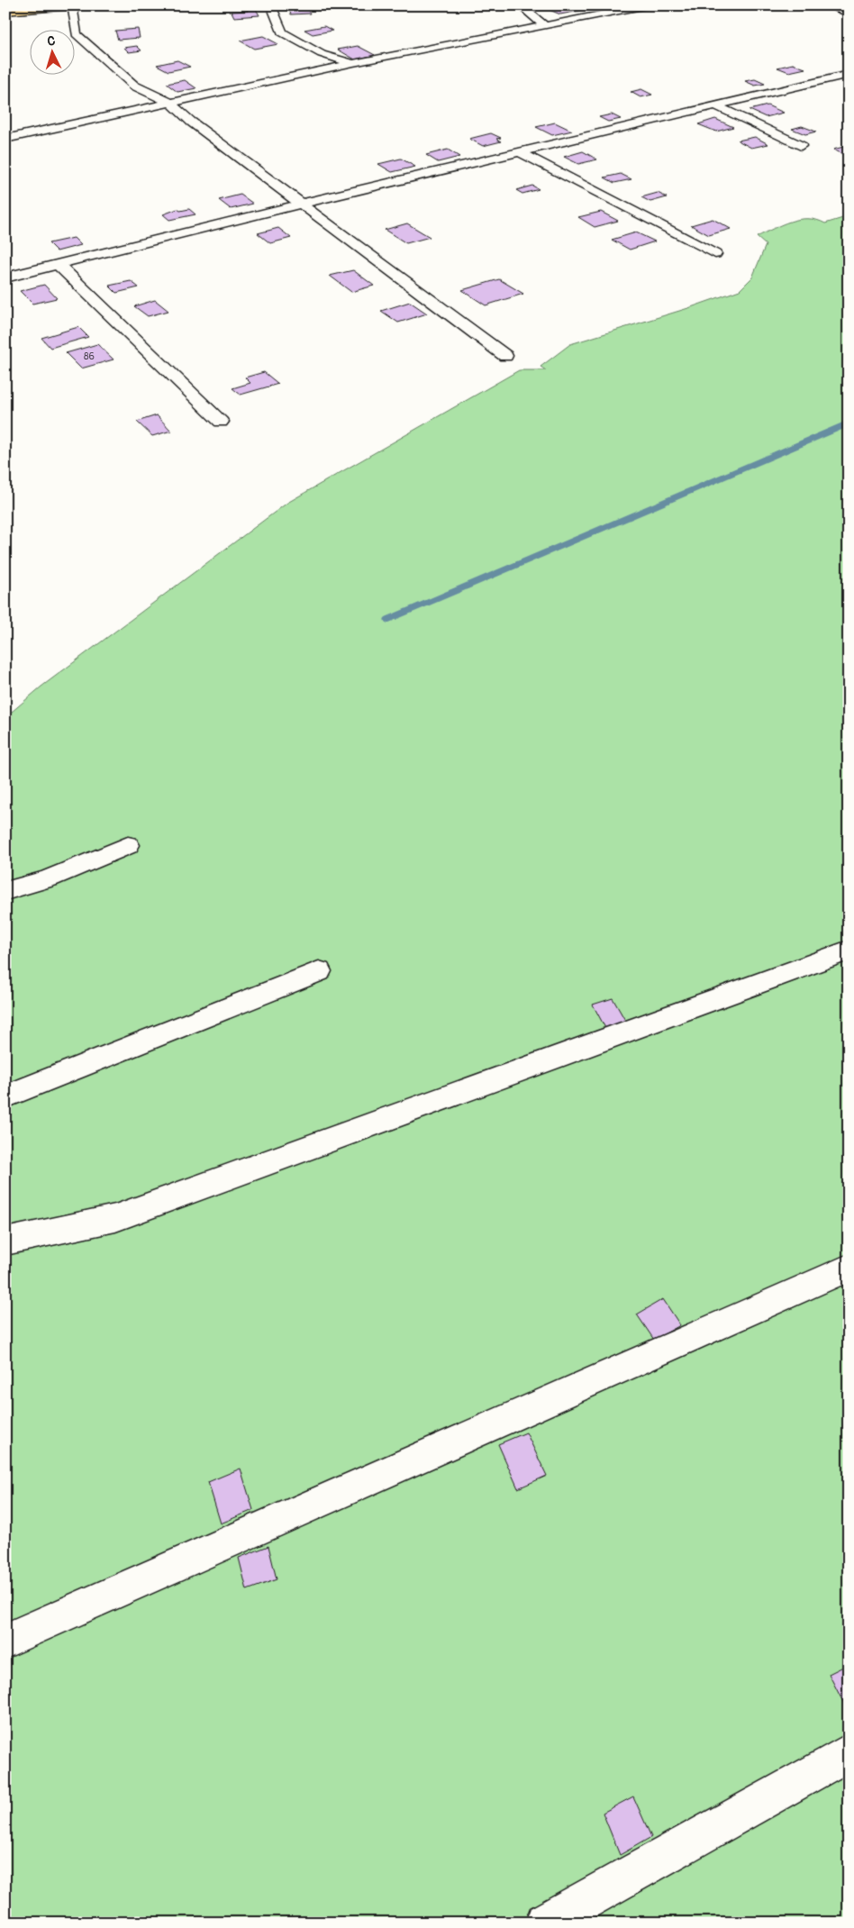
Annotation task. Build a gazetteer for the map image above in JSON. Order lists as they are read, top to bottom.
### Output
{
  "house_numbers": ["86"],
  "north": "top"
}
